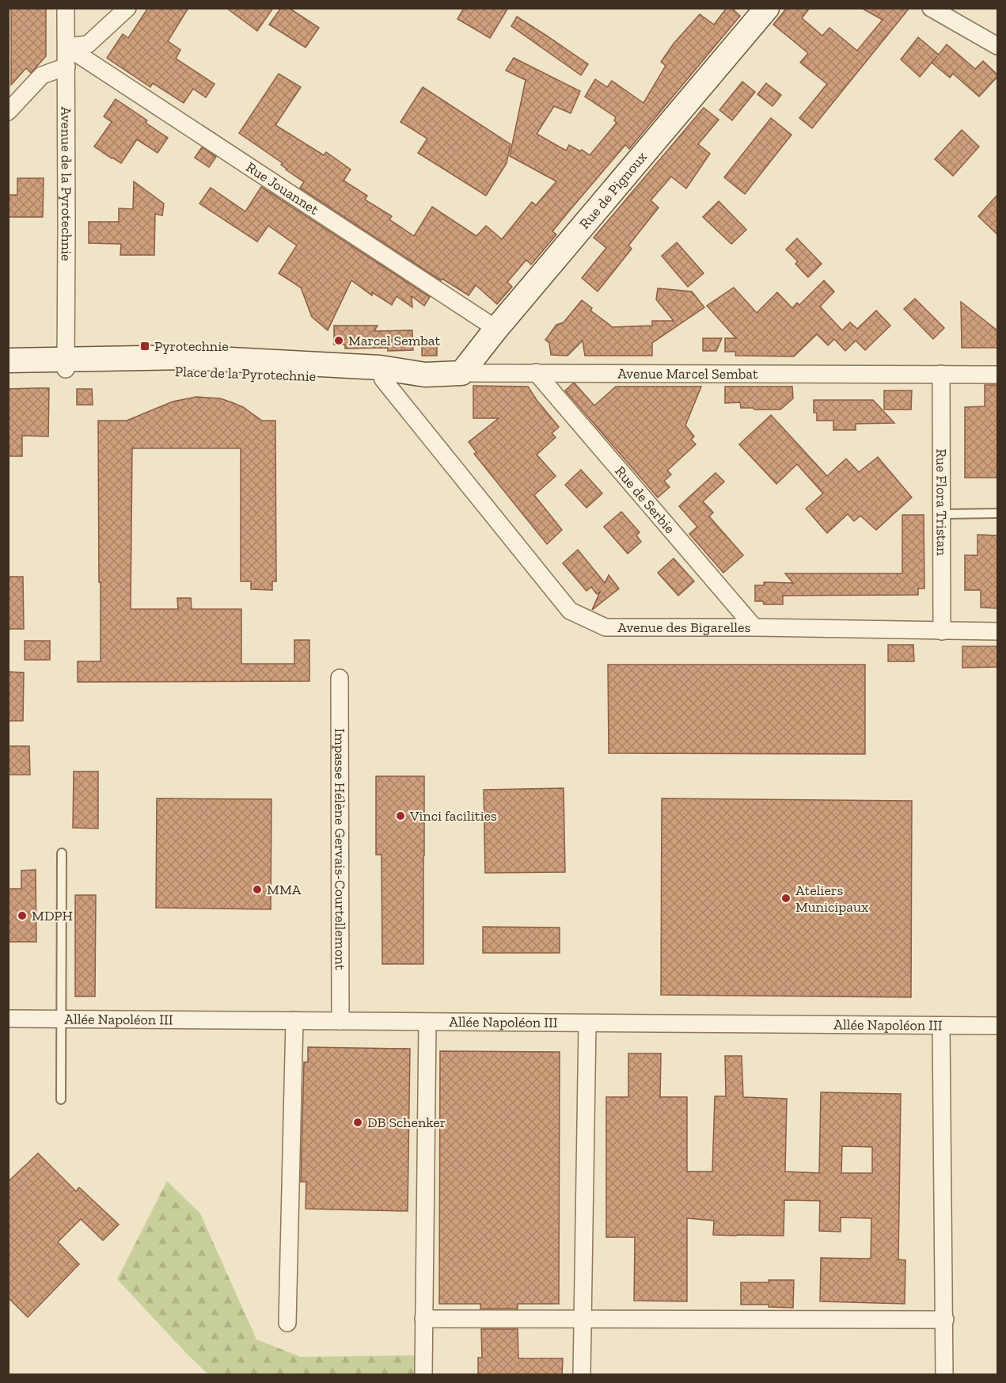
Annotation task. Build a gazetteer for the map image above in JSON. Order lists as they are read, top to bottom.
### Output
{
  "streets": {
    "main road": ["Rue de Pignoux", "Avenue Marcel Sembat", "Place de la Pyrotechnie"],
    "street": [
      "Avenue de la Pyrotechnie",
      "Rue Jouannet",
      "Rue de Serbie",
      "Rue Flora Tristan",
      "Avenue des Bigarelles",
      "Impasse Hélène Gervais-Courtellemont",
      "Allée Napoléon III"
    ]
  },
  "crossings": [
    ["Avenue de la Pyrotechnie", "Rue Jouannet"],
    ["Avenue de la Pyrotechnie", "Place de la Pyrotechnie"],
    ["Rue Jouannet", "Rue de Pignoux"],
    ["Rue de Pignoux", "Avenue Marcel Sembat"],
    ["Avenue Marcel Sembat", "Place de la Pyrotechnie"],
    ["Avenue Marcel Sembat", "Rue de Serbie"],
    ["Avenue Marcel Sembat", "Rue Flora Tristan"],
    ["Avenue Marcel Sembat", "Avenue des Bigarelles"],
    ["Place de la Pyrotechnie", "Avenue des Bigarelles"],
    ["Rue de Serbie", "Avenue des Bigarelles"],
    ["Rue Flora Tristan", "Avenue des Bigarelles"],
    ["Impasse Hélène Gervais-Courtellemont", "Allée Napoléon III"]
  ],
  "places": {
    "other": [
      "Marcel Sembat",
      "Vinci facilities",
      "MMA",
      "Ateliers Municipaux",
      "MDPH",
      "DB Schenker"
    ],
    "transit": ["Pyrotechnie"]
  }
}
